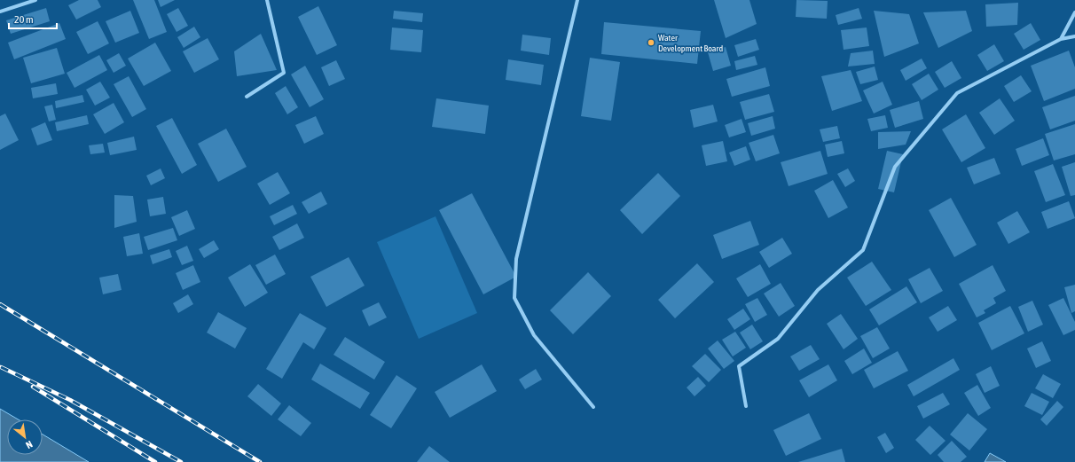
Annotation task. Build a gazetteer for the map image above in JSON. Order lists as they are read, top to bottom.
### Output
{
  "places": ["Water Development Board"],
  "scale_bar": "20 m",
  "north": "bottom right"
}
